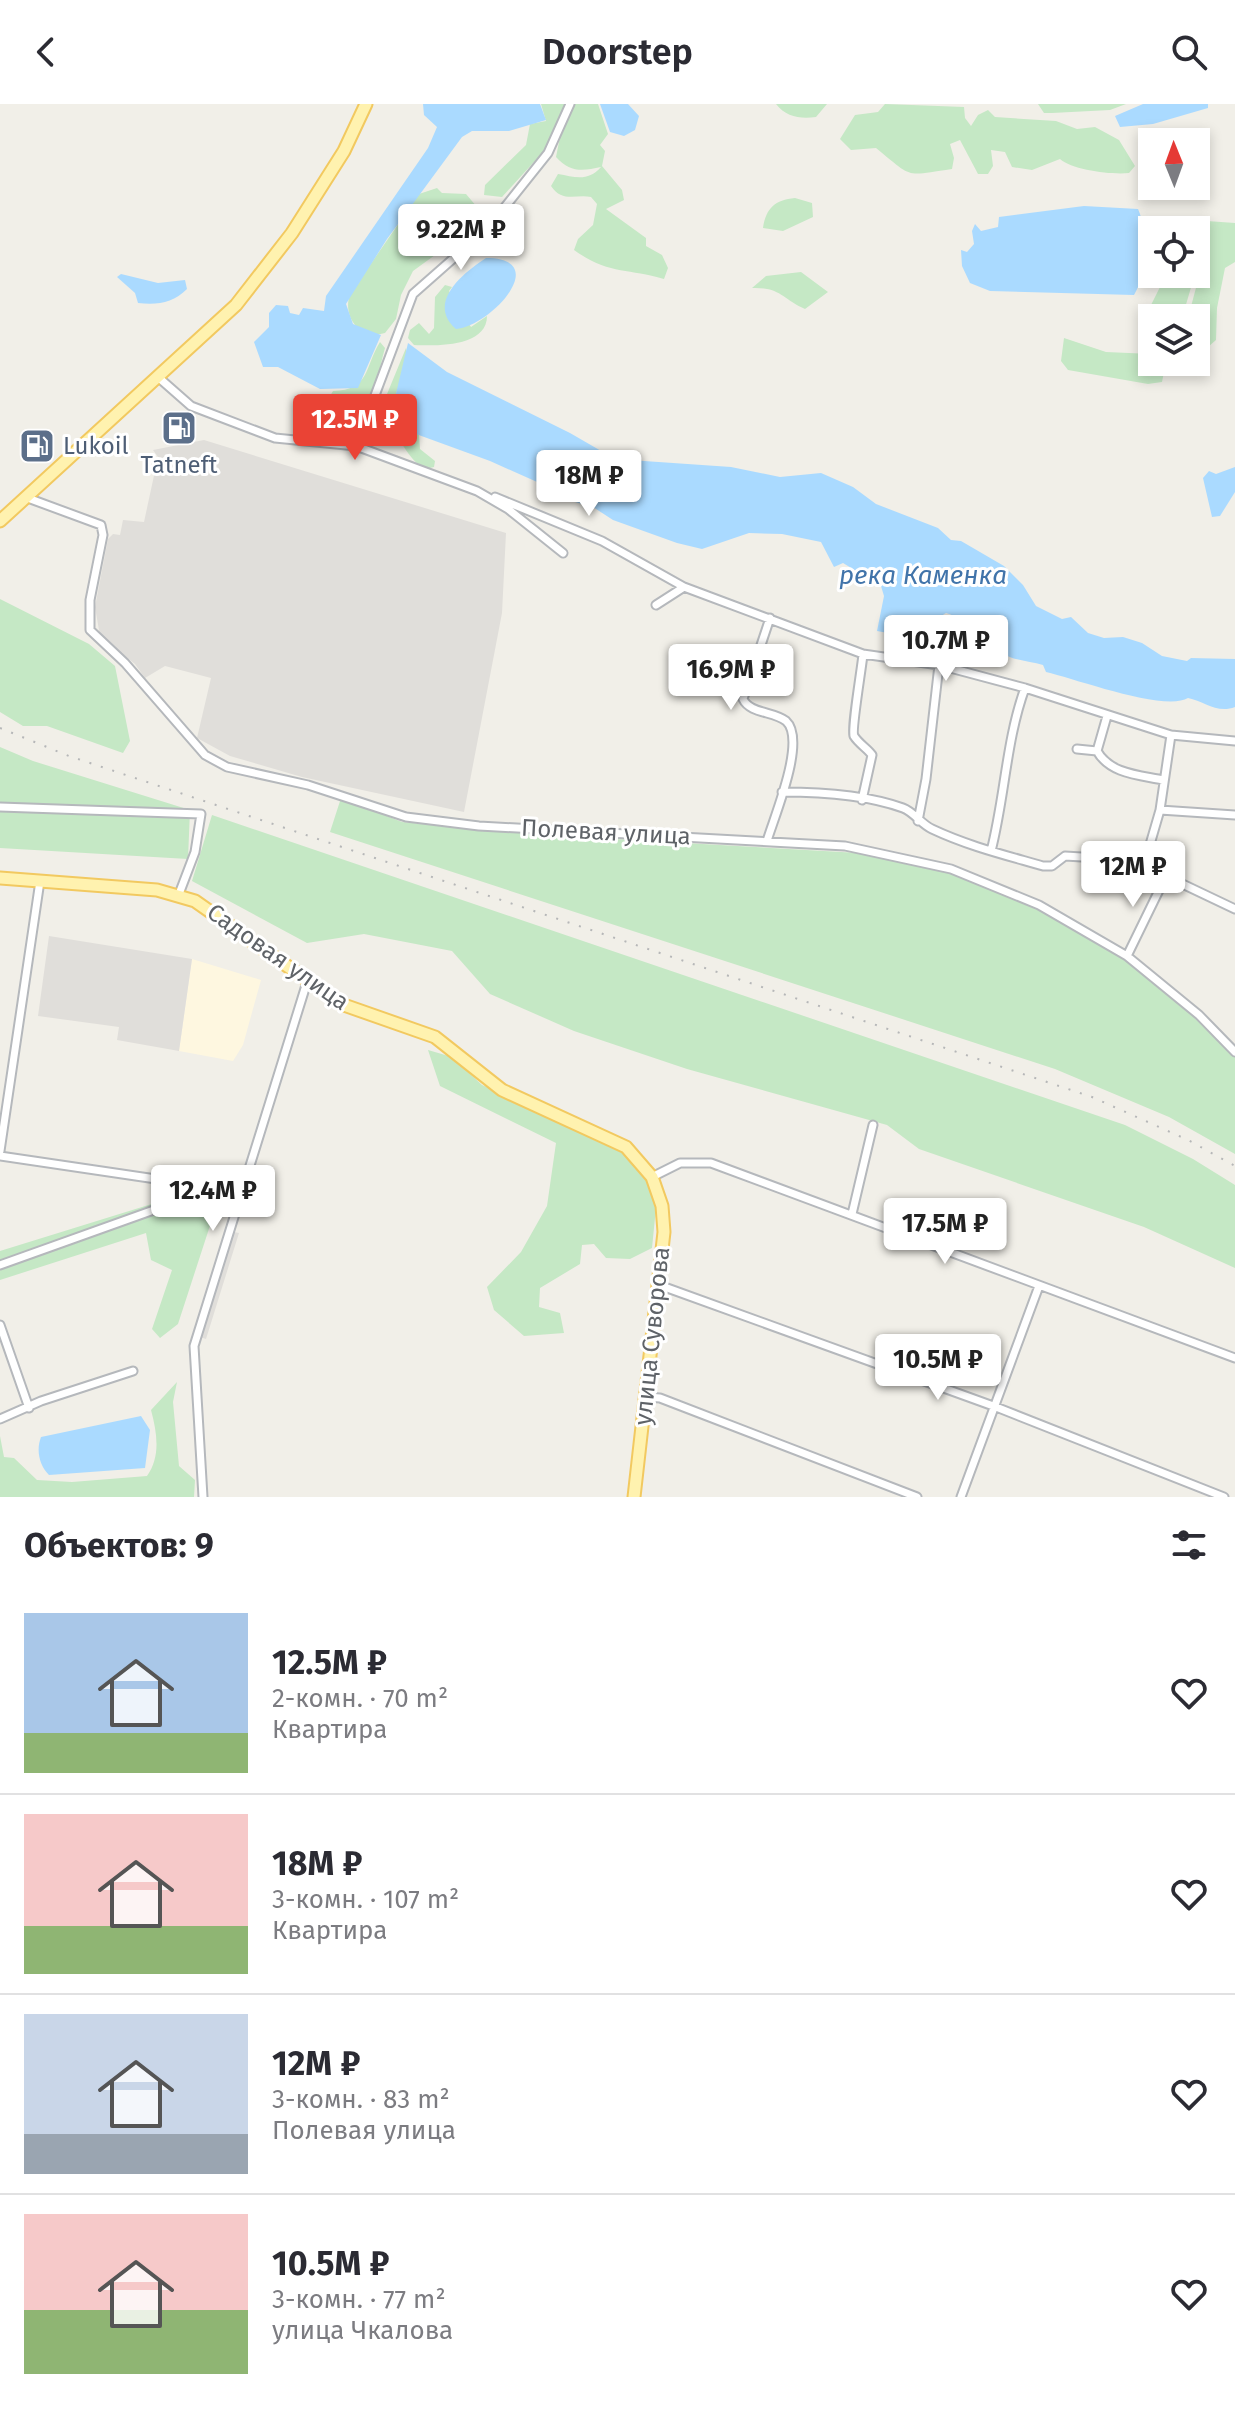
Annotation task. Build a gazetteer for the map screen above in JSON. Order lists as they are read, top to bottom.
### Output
{
  "streets": {
    "main road": ["Садовая улица", "улица Суворова"],
    "street": ["Полевая улица"]
  },
  "crossings": [
    ["Садовая улица", "улица Суворова"]
  ],
  "water": ["река Каменка"],
  "places": {
    "fuel station": ["Tatneft", "Lukoil"]
  },
  "north": "top",
  "page": {
    "header": "Doorstep",
    "price": [
      "9.22M ₽",
      "12.5M ₽",
      "18M ₽",
      "10.7M ₽",
      "16.9M ₽",
      "12M ₽",
      "12.4M ₽",
      "17.5M ₽",
      "10.5M ₽"
    ],
    "heading": "Объектов: 9",
    "list": [
      {
        "name": "12.5M ₽",
        "note": "2-комн. · 70 m² · Квартира"
      },
      {
        "name": "18M ₽",
        "note": "3-комн. · 107 m² · Квартира"
      },
      {
        "name": "12M ₽",
        "note": "3-комн. · 83 m² · Полевая улица"
      },
      {
        "name": "10.5M ₽",
        "note": "3-комн. · 77 m² · улица Чкалова"
      }
    ]
  }
}
